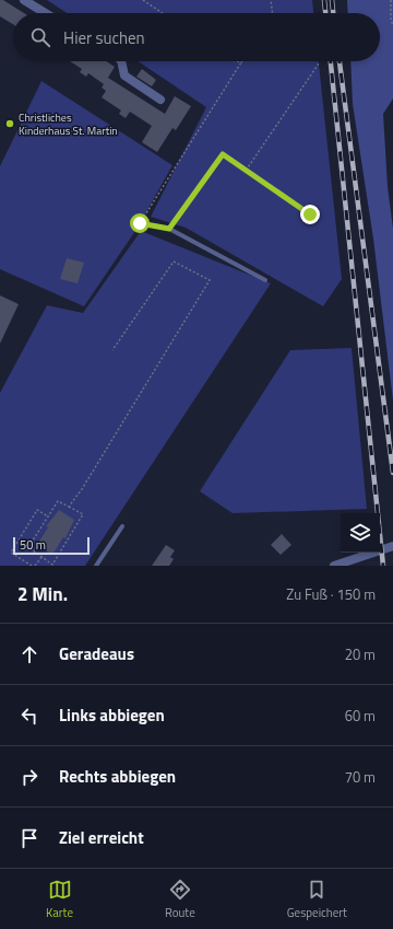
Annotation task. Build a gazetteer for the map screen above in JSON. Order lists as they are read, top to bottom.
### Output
{
  "places": ["Christliches Kinderhaus St. Martin"],
  "scale_bar": "50 m",
  "page": {
    "search": "Hier suchen",
    "scale": "50 m",
    "heading": ["2 Min.", "Zu Fuß · 150 m"],
    "list": [
      ["Geradeaus", "20 m"],
      ["Links abbiegen", "60 m"],
      ["Rechts abbiegen", "70 m"],
      "Ziel erreicht"
    ],
    "nav": ["Karte", "Route", "Gespeichert"]
  }
}
